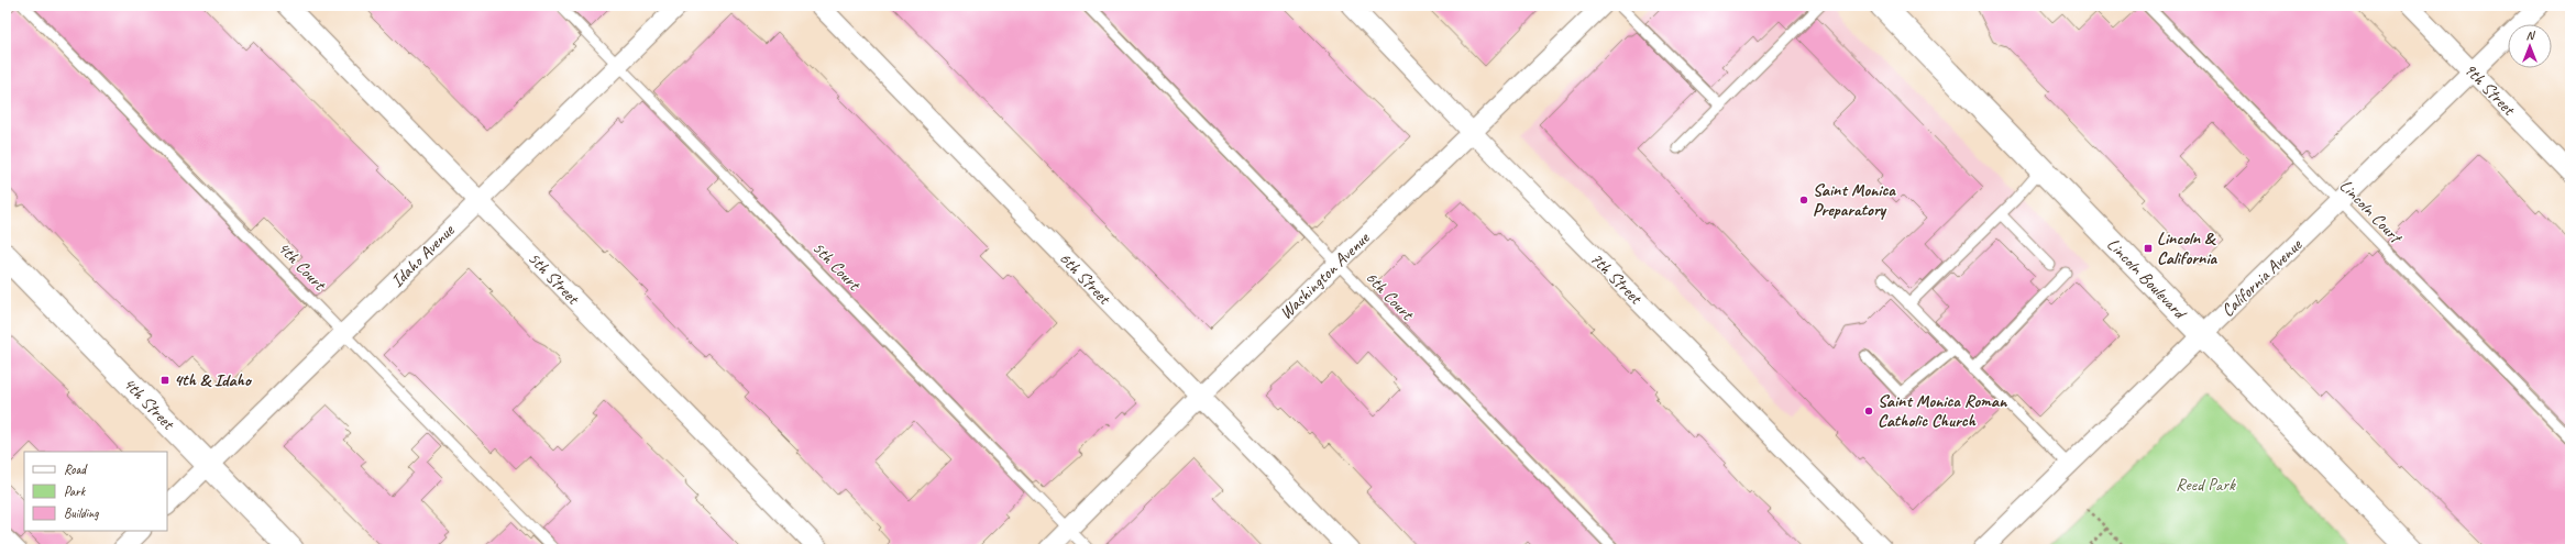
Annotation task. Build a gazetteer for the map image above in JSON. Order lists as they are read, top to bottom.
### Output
{
  "streets": {
    "street": [
      "9th Street",
      "Idaho Avenue",
      "Washington Avenue",
      "5th Street",
      "6th Street",
      "7th Street",
      "Lincoln Boulevard",
      "California Avenue",
      "4th Street"
    ],
    "lane": [
      "Lincoln Court",
      "4th Court",
      "5th Court",
      "6th Court"
    ]
  },
  "crossings": [
    ["9th Street", "California Avenue"],
    ["Lincoln Court", "California Avenue"],
    ["Idaho Avenue", "4th Court"],
    ["Idaho Avenue", "5th Court"],
    ["Idaho Avenue", "5th Street"],
    ["Idaho Avenue", "4th Street"],
    ["5th Court", "Washington Avenue"],
    ["Washington Avenue", "6th Street"],
    ["Washington Avenue", "7th Street"],
    ["Washington Avenue", "6th Court"],
    ["Lincoln Boulevard", "California Avenue"]
  ],
  "parks": ["Reed Park"],
  "places": {
    "other": ["Saint Monica Preparatory", "Saint Monica Roman Catholic Church"],
    "transit": ["Lincoln & California", "4th & Idaho"]
  },
  "legend": ["Road", "Park", "Building"],
  "north": "top"
}
